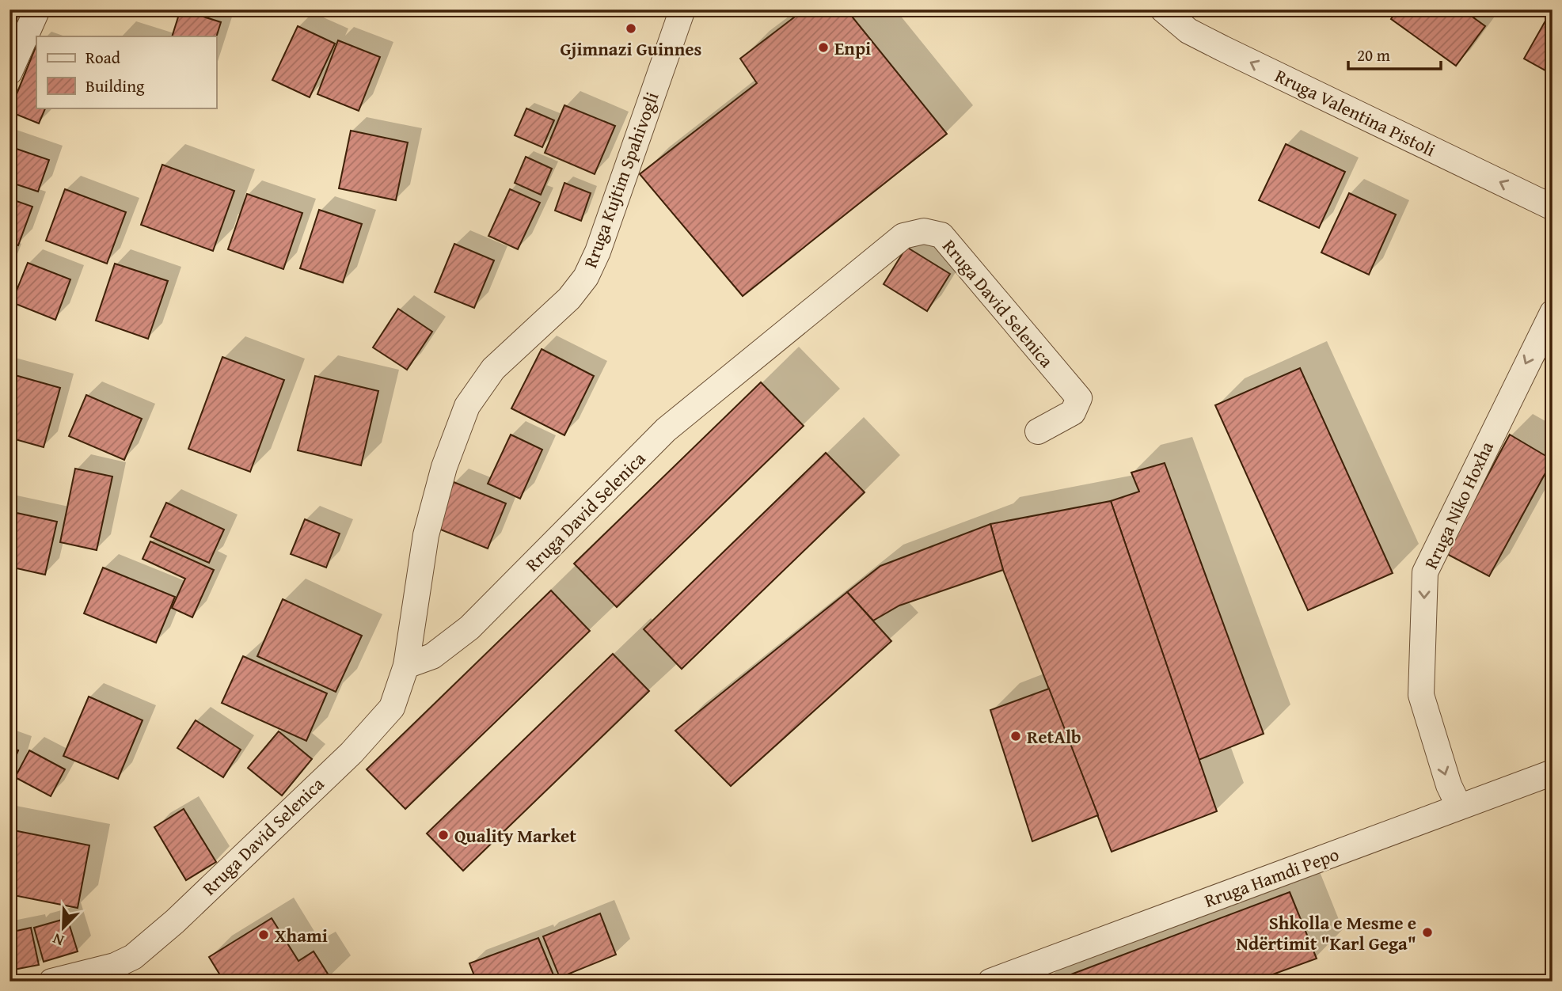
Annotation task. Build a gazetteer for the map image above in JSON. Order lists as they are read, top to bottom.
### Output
{
  "streets": {
    "street": [
      "Rruga Valentina Pistoli",
      "Rruga Kujtim Spahivogli",
      "Rruga David Selenica",
      "Rruga Niko Hoxha",
      "Rruga Hamdi Pepo"
    ]
  },
  "crossings": [
    ["Rruga Kujtim Spahivogli", "Rruga David Selenica"],
    ["Rruga Niko Hoxha", "Rruga Hamdi Pepo"]
  ],
  "one_way": ["Rruga Valentina Pistoli", "Rruga Niko Hoxha"],
  "places": [
    "Gjimnazi Guinnes",
    "Enpi",
    "RetAlb",
    "Quality Market",
    "Shkolla e Mesme e Ndërtimit \"Karl Gega\"",
    "Xhami"
  ],
  "legend": ["Road", "Building"],
  "scale_bar": "20 m",
  "north": "bottom left"
}
